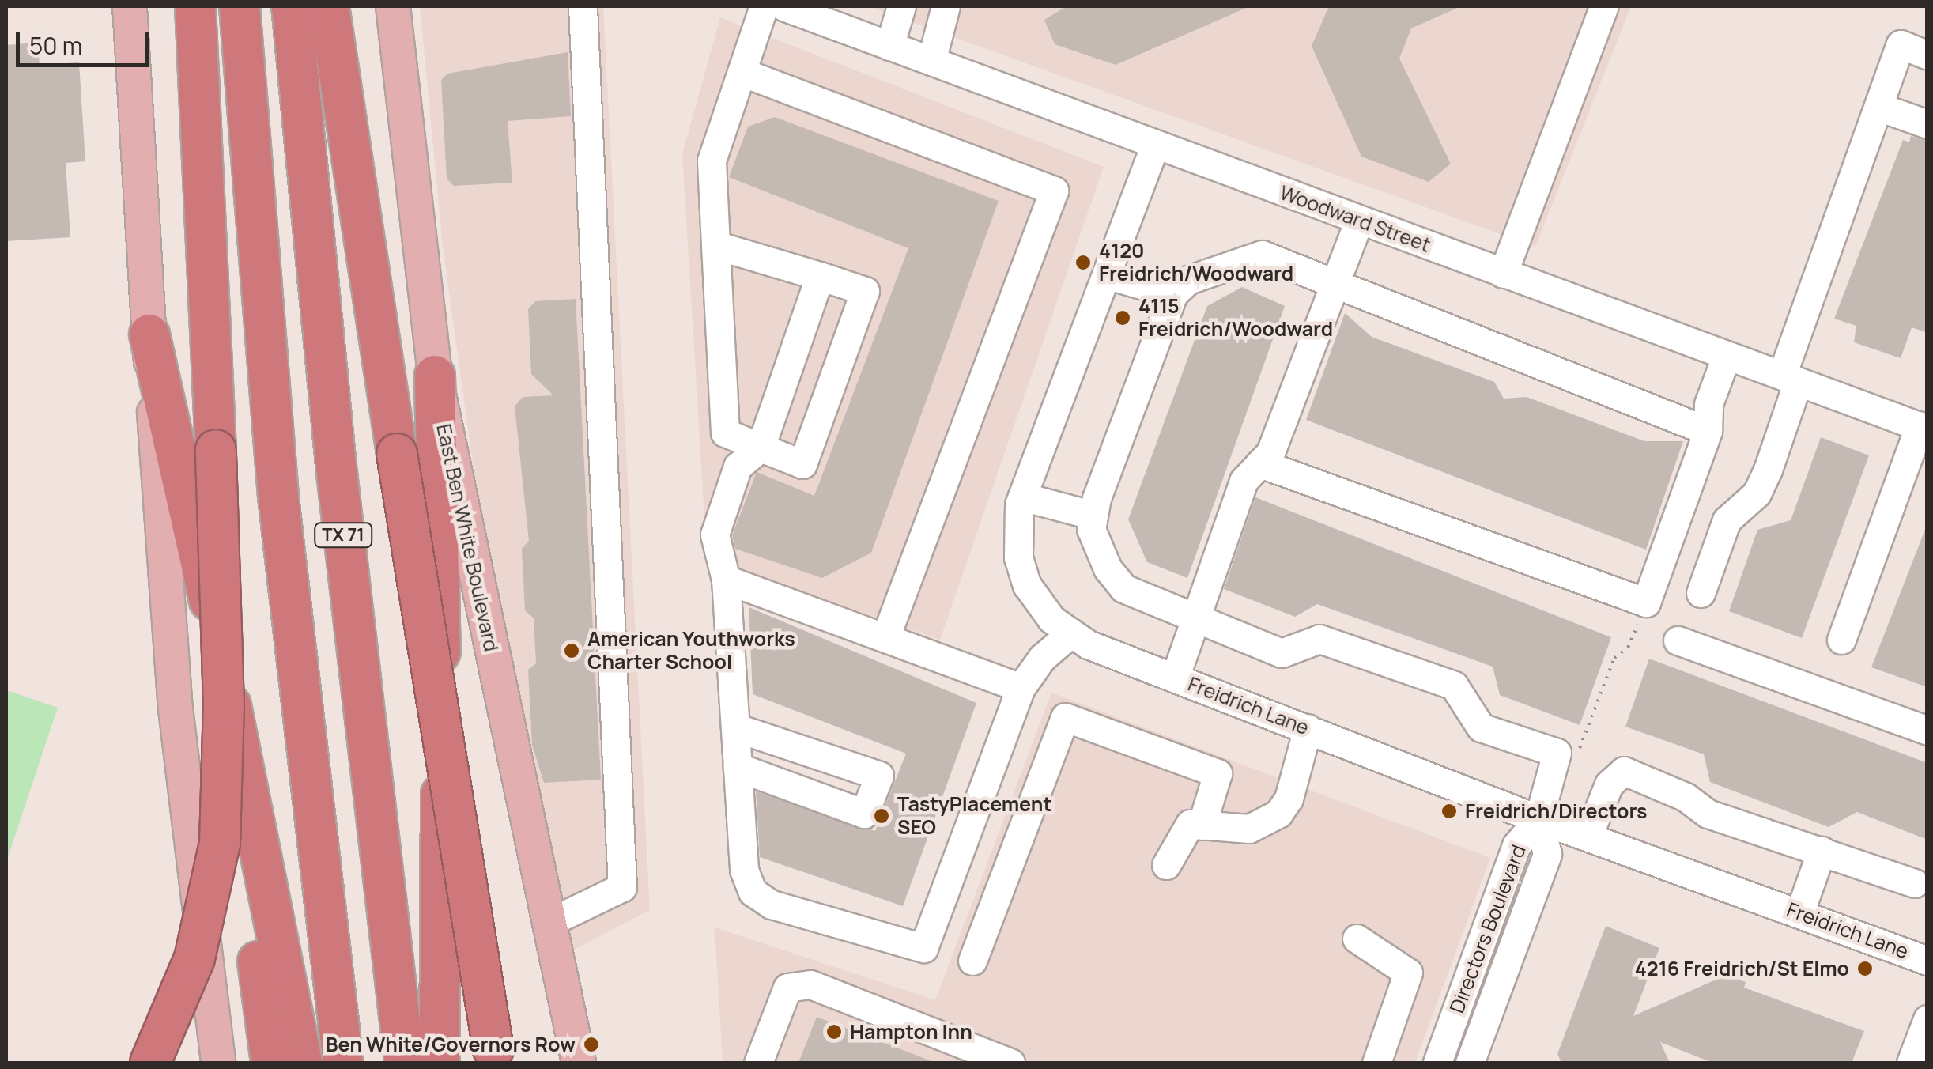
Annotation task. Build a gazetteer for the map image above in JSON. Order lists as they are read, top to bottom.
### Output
{
  "streets": {
    "highway": ["TX 71"],
    "main road": ["East Ben White Boulevard"],
    "street": ["Woodward Street", "Freidrich Lane", "Directors Boulevard"]
  },
  "crossings": [
    ["Woodward Street", "Freidrich Lane"],
    ["Freidrich Lane", "Directors Boulevard"]
  ],
  "places": [
    "4120 Freidrich/Woodward",
    "4115 Freidrich/Woodward",
    "American Youthworks Charter School",
    "Freidrich/Directors",
    "TastyPlacement SEO",
    "4216 Freidrich/St Elmo",
    "Hampton Inn",
    "Ben White/Governors Row"
  ],
  "scale_bar": "50 m"
}
